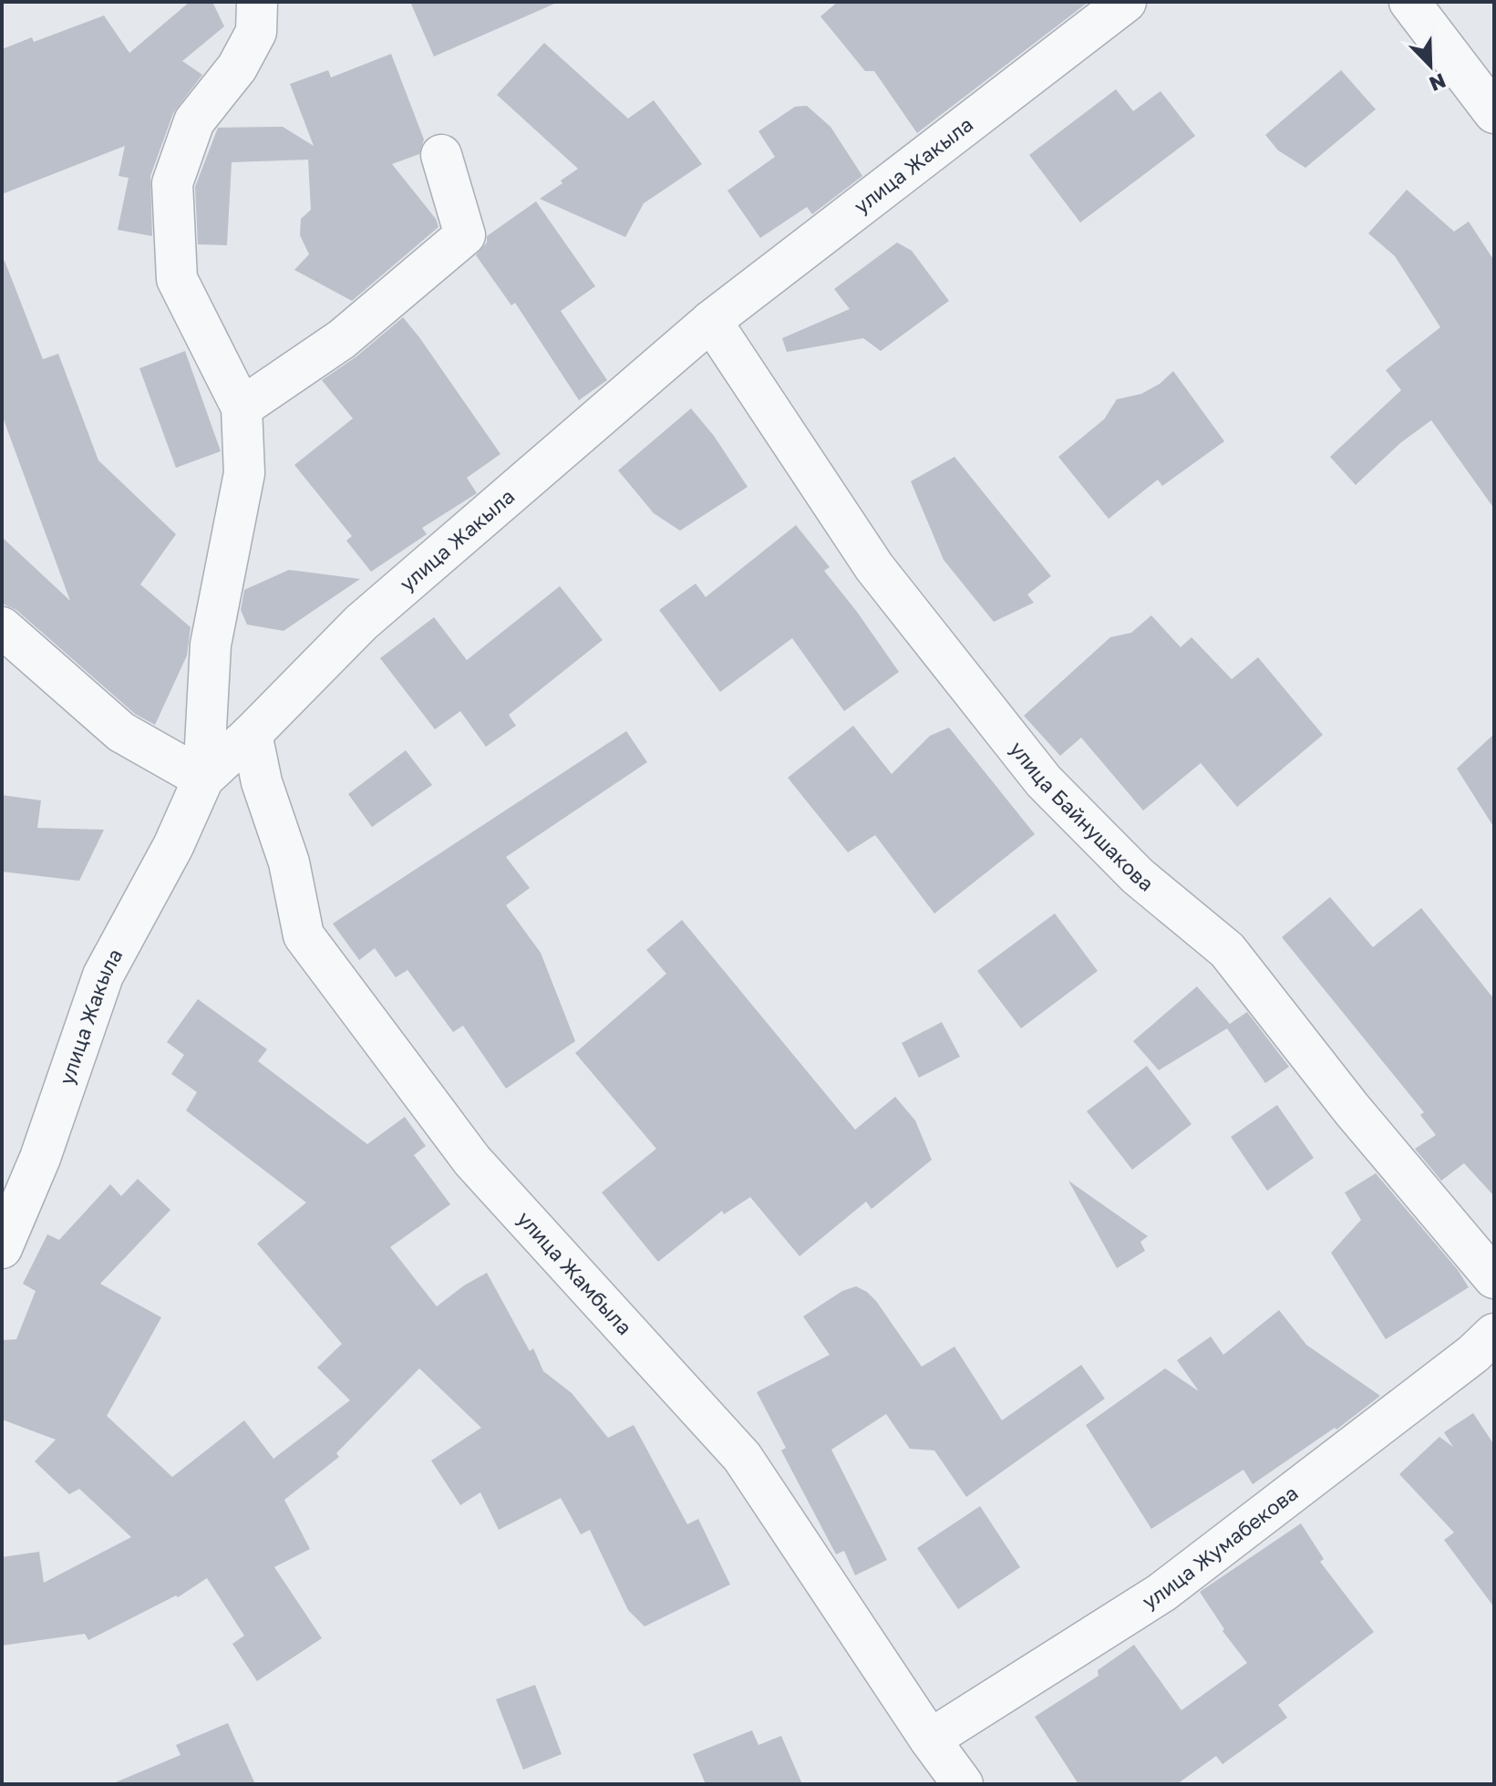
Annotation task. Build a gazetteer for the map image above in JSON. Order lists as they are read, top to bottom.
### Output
{
  "streets": {
    "street": [
      "улица Жакыла",
      "улица Байнушакова",
      "улица Жамбыла",
      "улица Жумабекова"
    ]
  },
  "crossings": [
    ["улица Жакыла", "улица Байнушакова"],
    ["улица Жакыла", "улица Жамбыла"],
    ["улица Жамбыла", "улица Жумабекова"]
  ],
  "north": "bottom right"
}
